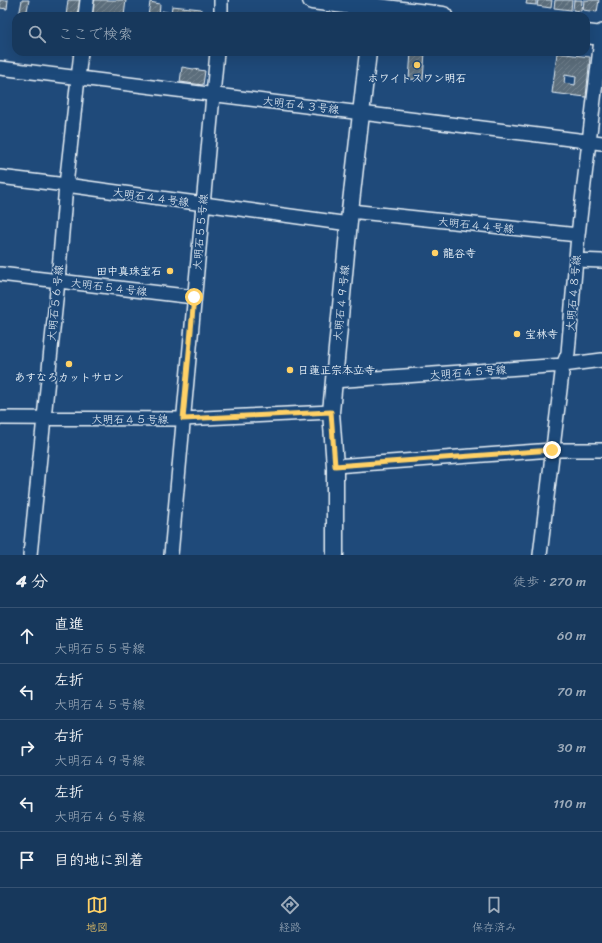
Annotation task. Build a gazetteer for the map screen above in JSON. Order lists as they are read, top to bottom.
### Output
{
  "streets": {
    "street": [
      "大明石４３号線",
      "大明石４４号線",
      "大明石５５号線",
      "大明石５４号線",
      "大明石４８号線",
      "大明石５６号線",
      "大明石４９号線",
      "大明石４５号線"
    ]
  },
  "crossings": [
    ["大明石４３号線", "大明石５５号線"],
    ["大明石４３号線", "大明石４８号線"],
    ["大明石４３号線", "大明石５６号線"],
    ["大明石４３号線", "大明石４９号線"],
    ["大明石４４号線", "大明石５５号線"],
    ["大明石４４号線", "大明石４８号線"],
    ["大明石４４号線", "大明石５６号線"],
    ["大明石４４号線", "大明石４９号線"],
    ["大明石５５号線", "大明石５４号線"],
    ["大明石５５号線", "大明石４５号線"],
    ["大明石５４号線", "大明石５６号線"],
    ["大明石４８号線", "大明石４５号線"],
    ["大明石５６号線", "大明石４５号線"],
    ["大明石４９号線", "大明石４５号線"]
  ],
  "places": [
    "ホワイトスワン明石",
    "龍谷寺",
    "田中真珠宝石",
    "宝林寺",
    "あすなろカットサロン",
    "日蓮正宗本立寺"
  ],
  "page": {
    "search": "ここで検索",
    "heading": ["4 分", "徒歩 · 270 m"],
    "list": [
      ["直進", "大明石５５号線", "60 m"],
      ["左折", "大明石４５号線", "70 m"],
      ["右折", "大明石４９号線", "30 m"],
      ["左折", "大明石４６号線", "110 m"],
      "目的地に到着"
    ],
    "nav": ["地図", "経路", "保存済み"]
  }
}
